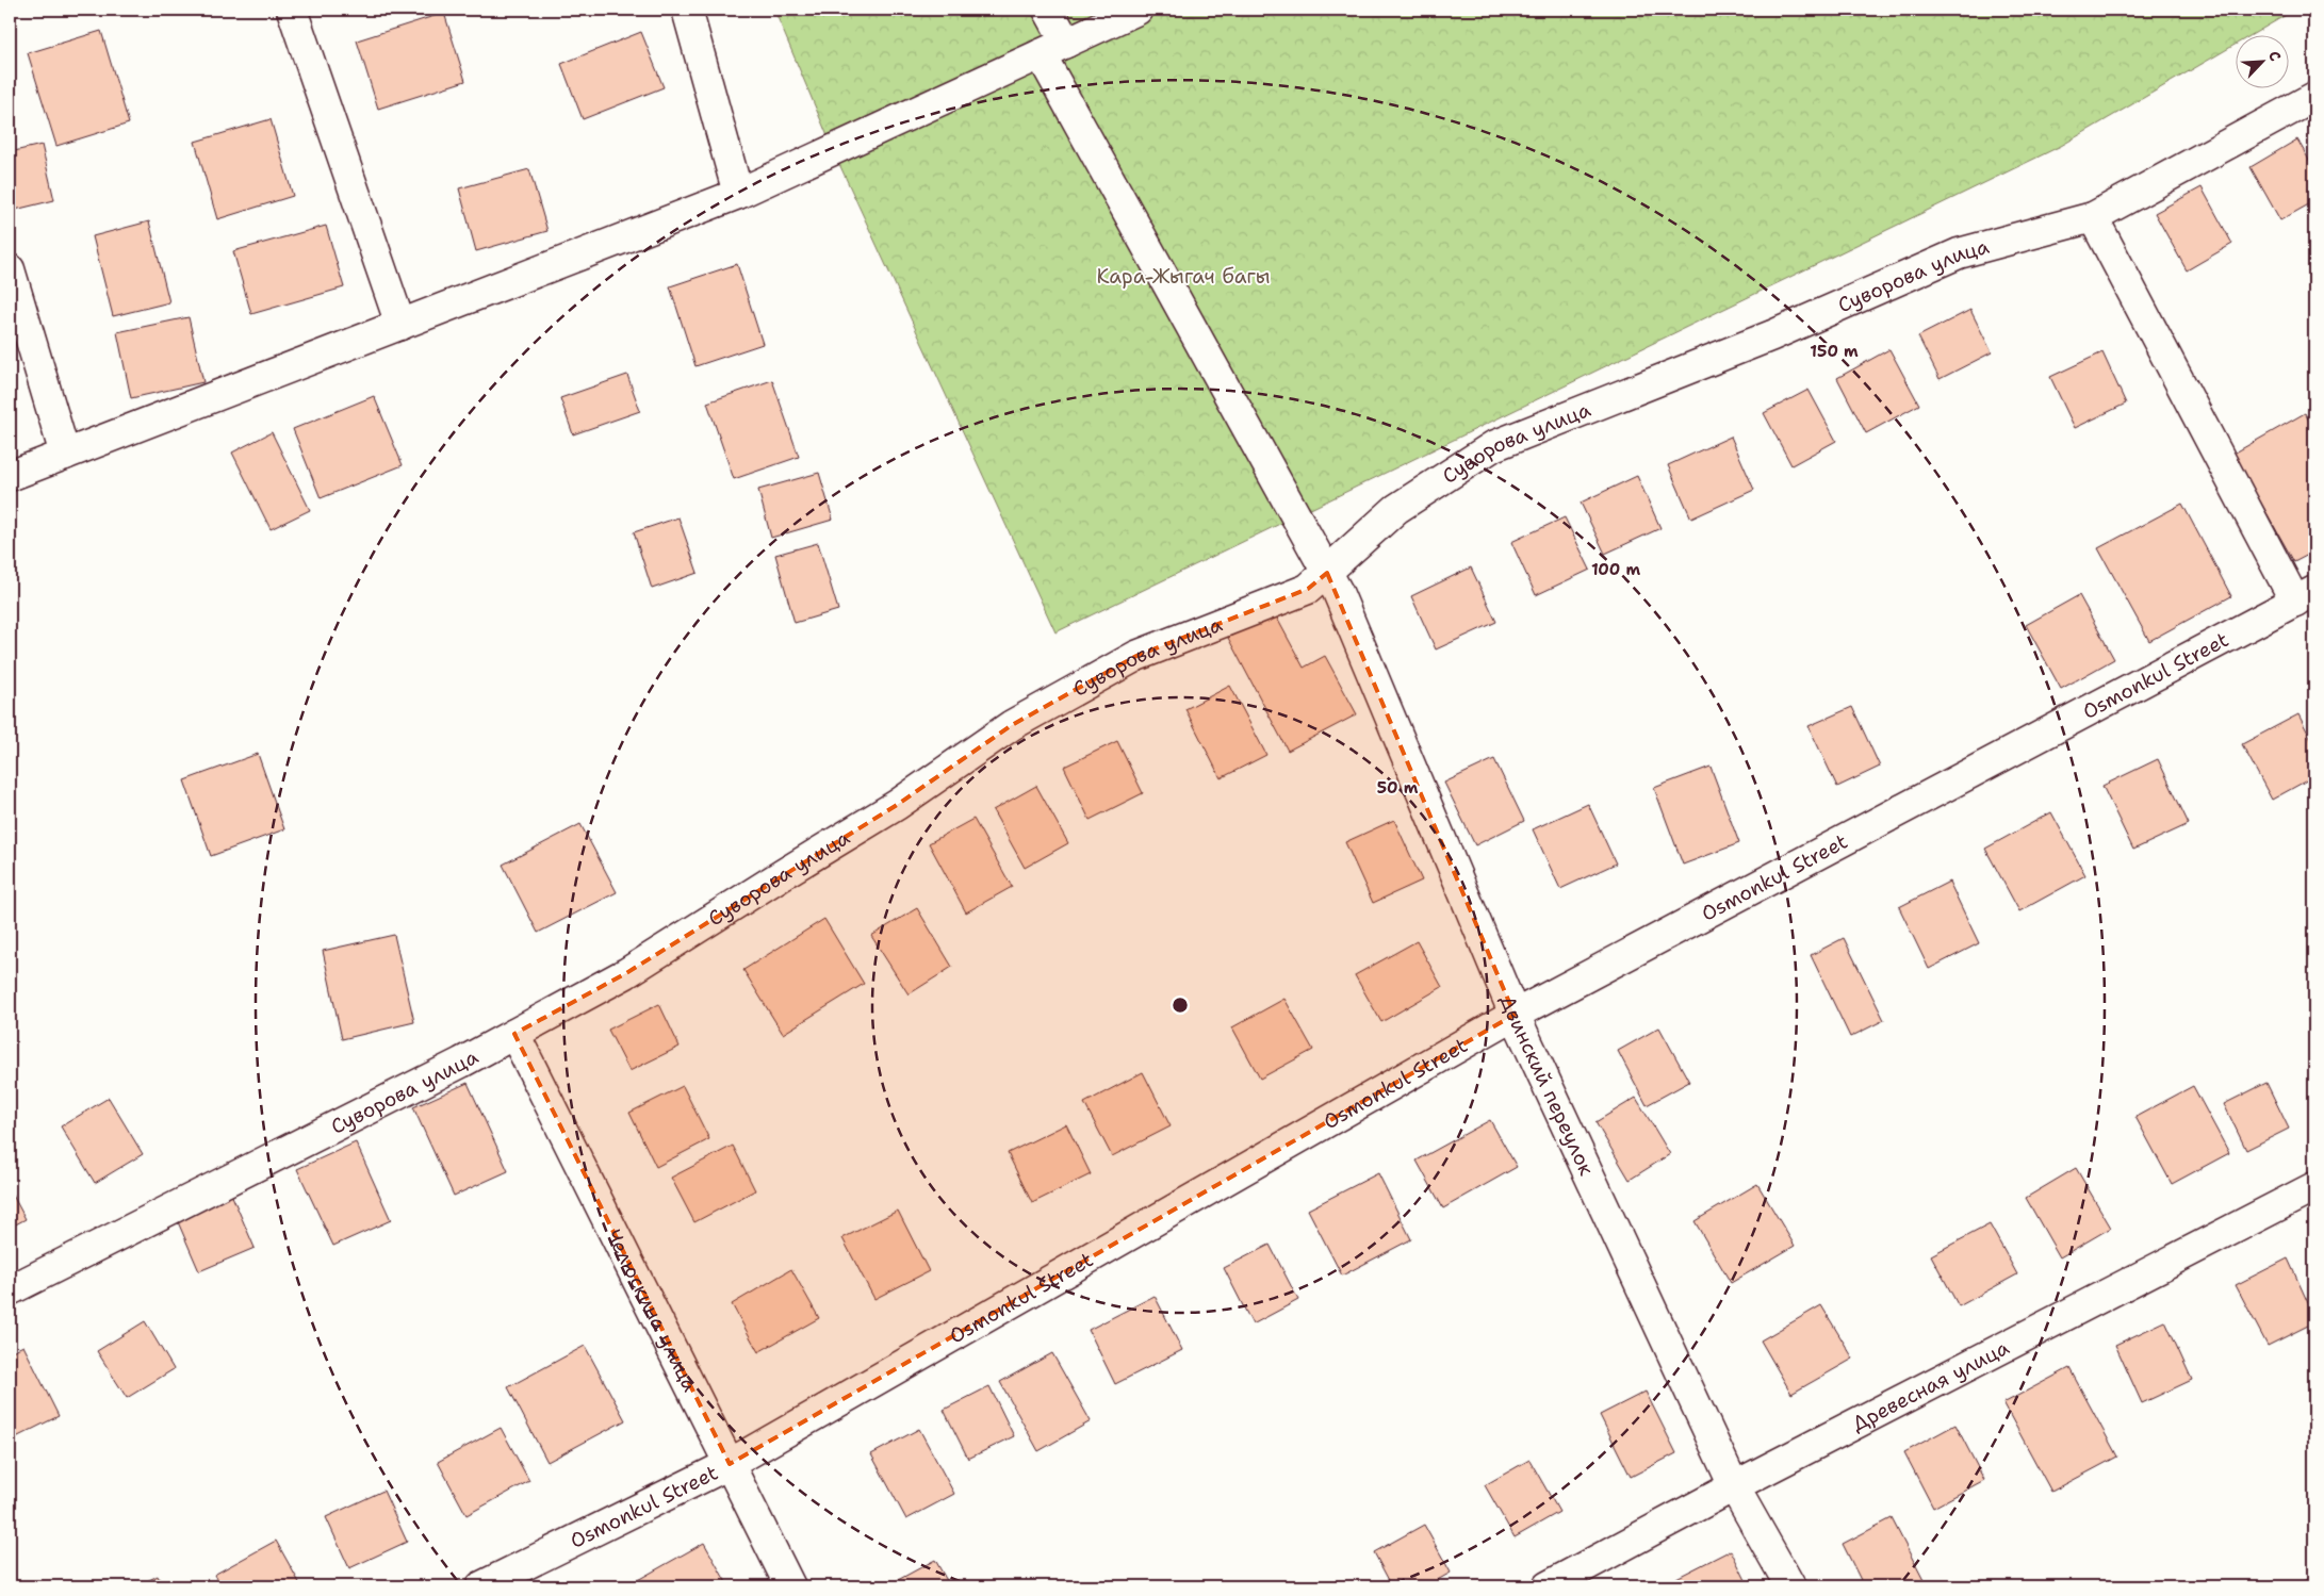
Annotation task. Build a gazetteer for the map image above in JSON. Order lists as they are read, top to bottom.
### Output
{
  "streets": {
    "street": [
      "Суворова улица",
      "Osmonkul Street",
      "Двинский переулок",
      "Челюскина улица",
      "Древесная улица"
    ]
  },
  "crossings": [
    ["Суворова улица", "Двинский переулок"],
    ["Суворова улица", "Челюскина улица"],
    ["Osmonkul Street", "Двинский переулок"],
    ["Osmonkul Street", "Челюскина улица"],
    ["Двинский переулок", "Древесная улица"]
  ],
  "parks": ["Кара-Жыгач багы"],
  "north": "top right",
  "rings": ["150 m", "100 m", "50 m"]
}
